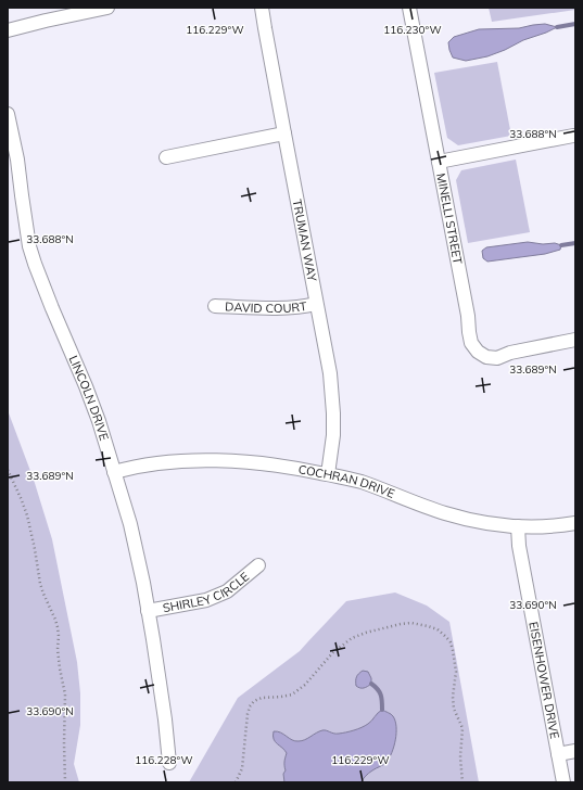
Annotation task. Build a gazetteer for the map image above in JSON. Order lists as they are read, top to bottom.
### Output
{
  "streets": {
    "street": [
      "MINELLI STREET",
      "TRUMAN WAY",
      "DAVID COURT",
      "LINCOLN DRIVE",
      "COCHRAN DRIVE",
      "SHIRLEY CIRCLE",
      "EISENHOWER DRIVE"
    ]
  },
  "crossings": [
    ["TRUMAN WAY", "DAVID COURT"],
    ["TRUMAN WAY", "COCHRAN DRIVE"],
    ["LINCOLN DRIVE", "COCHRAN DRIVE"],
    ["LINCOLN DRIVE", "SHIRLEY CIRCLE"],
    ["COCHRAN DRIVE", "EISENHOWER DRIVE"]
  ],
  "coordinates": [
    "116.229°W",
    "116.230°W",
    "33.688°N",
    "33.689°N",
    "33.690°N",
    "116.228°W"
  ]
}
